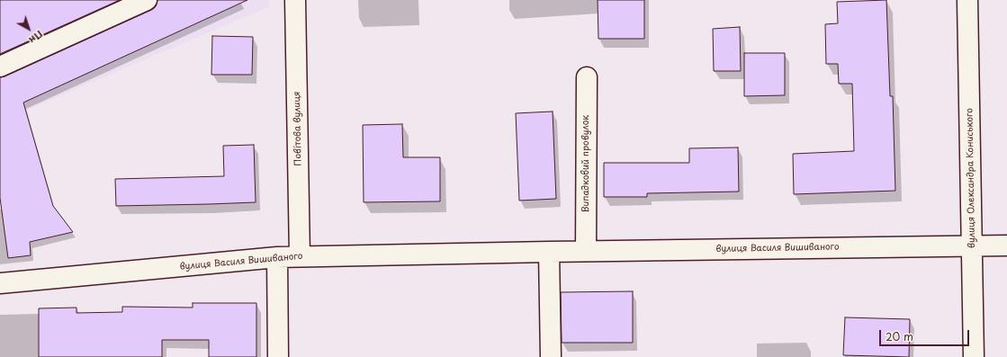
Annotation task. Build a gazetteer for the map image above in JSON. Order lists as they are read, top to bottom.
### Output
{
  "streets": {
    "street": [
      "Повітова вулиця",
      "Випадковий провулок",
      "вулиця Олександра Кониського",
      "вулиця Василя Вишиваного"
    ]
  },
  "crossings": [
    ["Повітова вулиця", "вулиця Василя Вишиваного"],
    ["Випадковий провулок", "вулиця Василя Вишиваного"],
    ["вулиця Олександра Кониського", "вулиця Василя Вишиваного"]
  ],
  "scale_bar": "20 m",
  "north": "bottom right"
}
